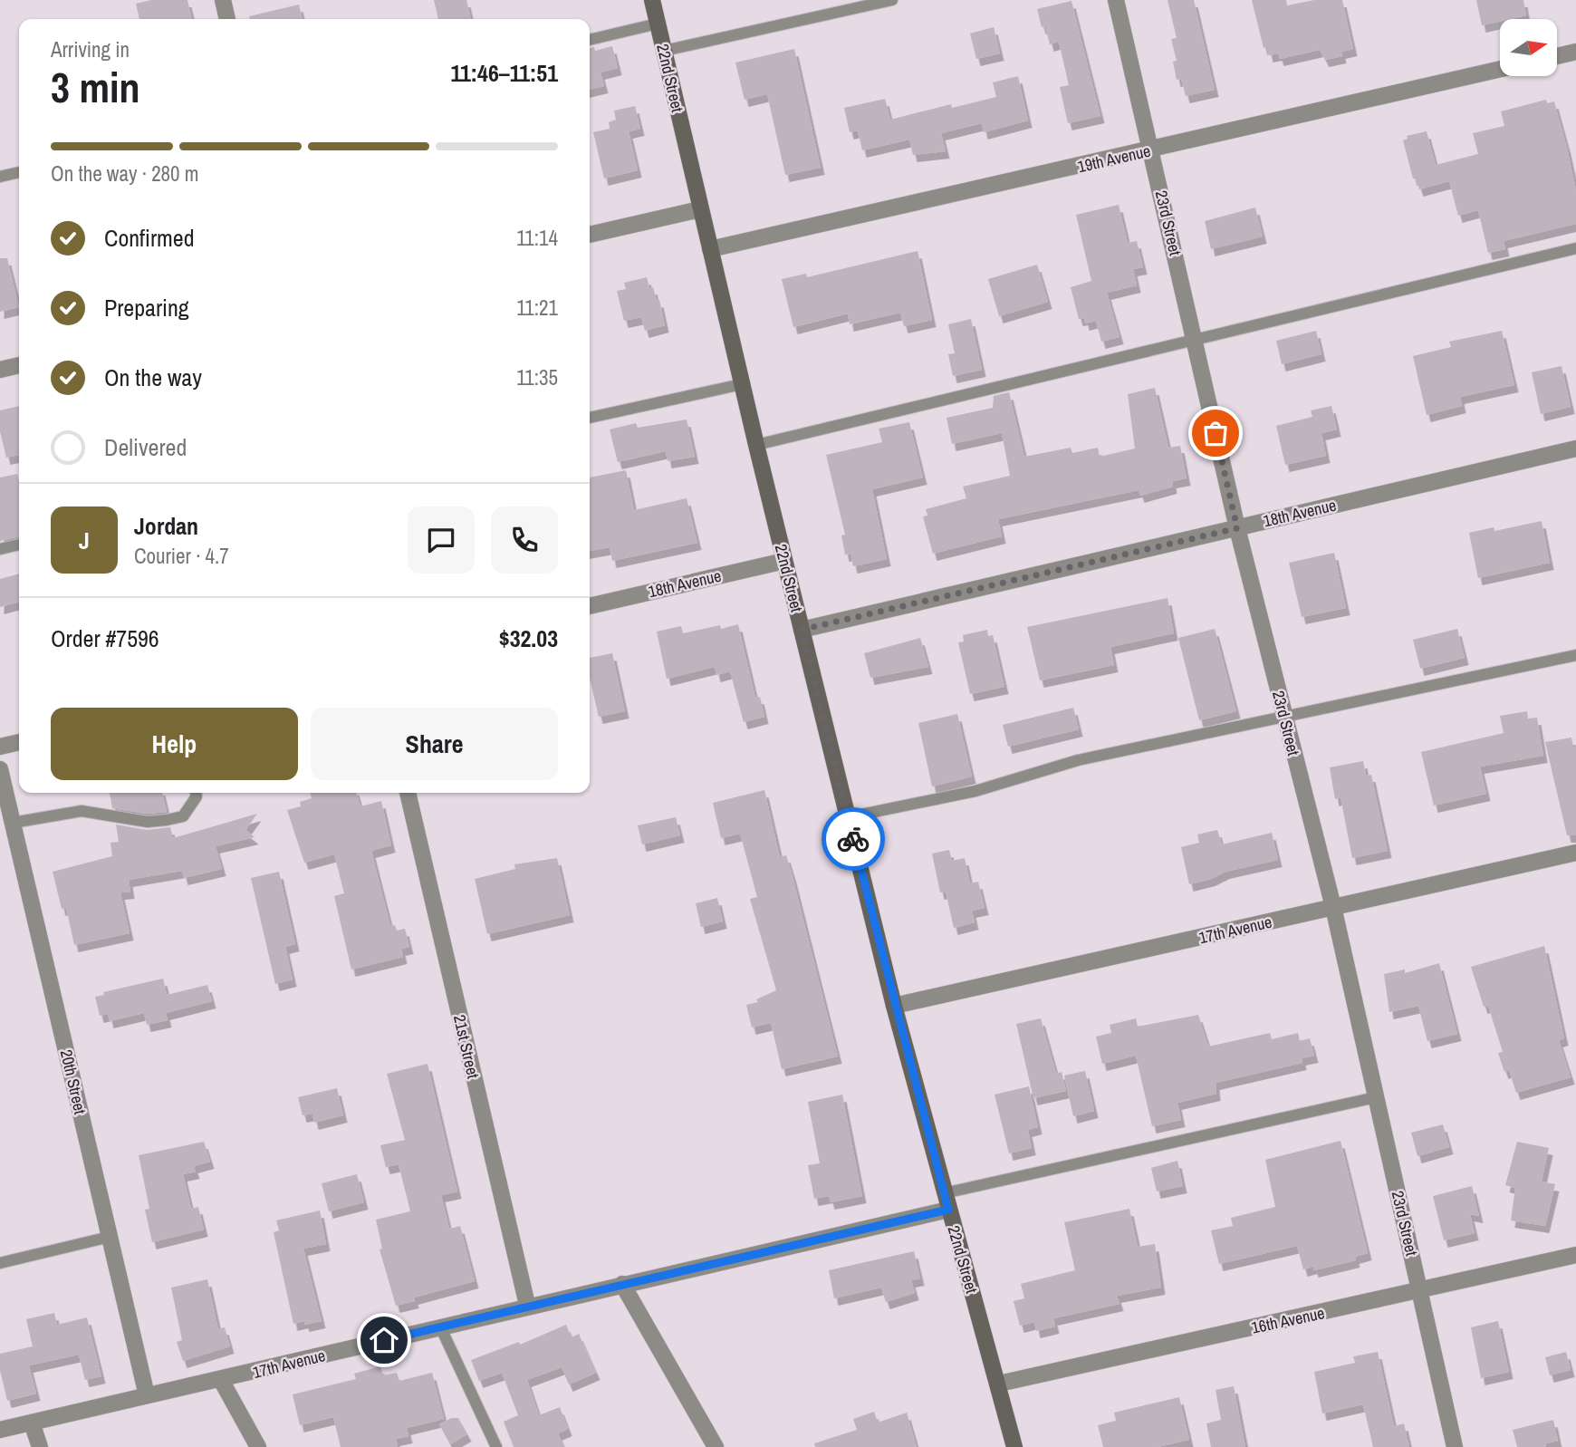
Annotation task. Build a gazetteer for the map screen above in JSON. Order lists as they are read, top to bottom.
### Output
{
  "streets": {
    "street": [
      "22nd Street",
      "19th Avenue",
      "23rd Street",
      "18th Avenue",
      "17th Avenue",
      "21st Street",
      "20th Street",
      "16th Avenue"
    ]
  },
  "crossings": [
    ["22nd Street", "19th Avenue"],
    ["22nd Street", "18th Avenue"],
    ["22nd Street", "17th Avenue"],
    ["22nd Street", "16th Avenue"],
    ["19th Avenue", "23rd Street"],
    ["23rd Street", "18th Avenue"],
    ["23rd Street", "17th Avenue"],
    ["23rd Street", "16th Avenue"],
    ["17th Avenue", "21st Street"],
    ["17th Avenue", "20th Street"]
  ],
  "north": "right",
  "page": {
    "heading": ["3 min", "Arriving in", "11:46–11:51"],
    "panel": [
      "Jordan",
      "Courier · 4.7",
      "Order #7596",
      "$32.03"
    ],
    "bar": "On the way · 280 m",
    "list": [
      ["Confirmed", "11:14"],
      ["Preparing", "11:21"],
      ["On the way", "11:35"],
      "Delivered"
    ],
    "round": "J",
    "buttons": ["Help", "Share"]
  }
}
